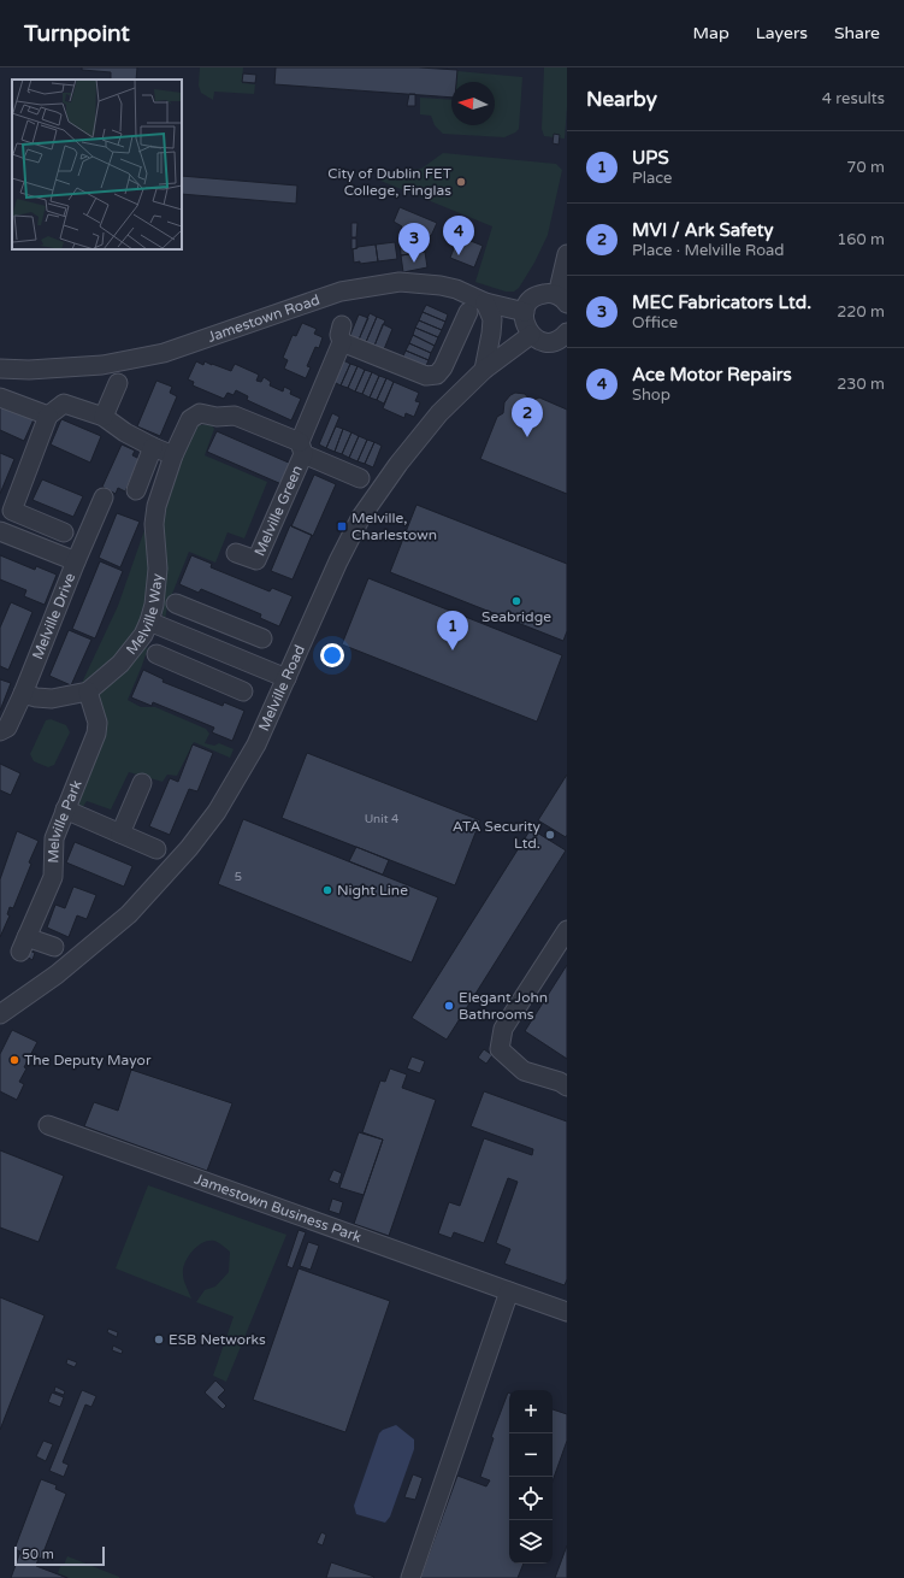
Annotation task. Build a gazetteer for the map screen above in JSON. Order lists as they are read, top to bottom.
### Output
{
  "streets": {
    "street": [
      "Jamestown Road",
      "Melville Green",
      "Melville Way",
      "Melville Drive",
      "Melville Road",
      "Melville Park",
      "Jamestown Business Park"
    ]
  },
  "crossings": [
    ["Melville Green", "Melville Way"],
    ["Melville Way", "Melville Drive"],
    ["Melville Way", "Melville Park"]
  ],
  "places": {
    "other": [
      "City of Dublin FET College, Finglas",
      "Seabridge",
      "ATA Security Ltd.",
      "Night Line",
      "Elegant John Bathrooms",
      "The Deputy Mayor",
      "ESB Networks"
    ],
    "transit": ["Melville, Charlestown"]
  },
  "house_numbers": ["Unit 4", "5"],
  "scale_bar": "50 m",
  "north": "left",
  "page": {
    "header": "Turnpoint",
    "nav": ["Map", "Layers", "Share"],
    "heading": ["Nearby", "4 results"],
    "list": [
      {
        "mark": "1",
        "name": "UPS",
        "note": "Place",
        "value": "70 m"
      },
      {
        "mark": "2",
        "name": "MVI / Ark Safety",
        "note": "Place · Melville Road",
        "value": "160 m"
      },
      {
        "mark": "3",
        "name": "MEC Fabricators Ltd.",
        "note": "Office",
        "value": "220 m"
      },
      {
        "mark": "4",
        "name": "Ace Motor Repairs",
        "note": "Shop",
        "value": "230 m"
      }
    ],
    "pins": [
      "4",
      "3",
      "2",
      "1"
    ],
    "map_buttons": ["+", "−"],
    "scale": "50 m"
  }
}
